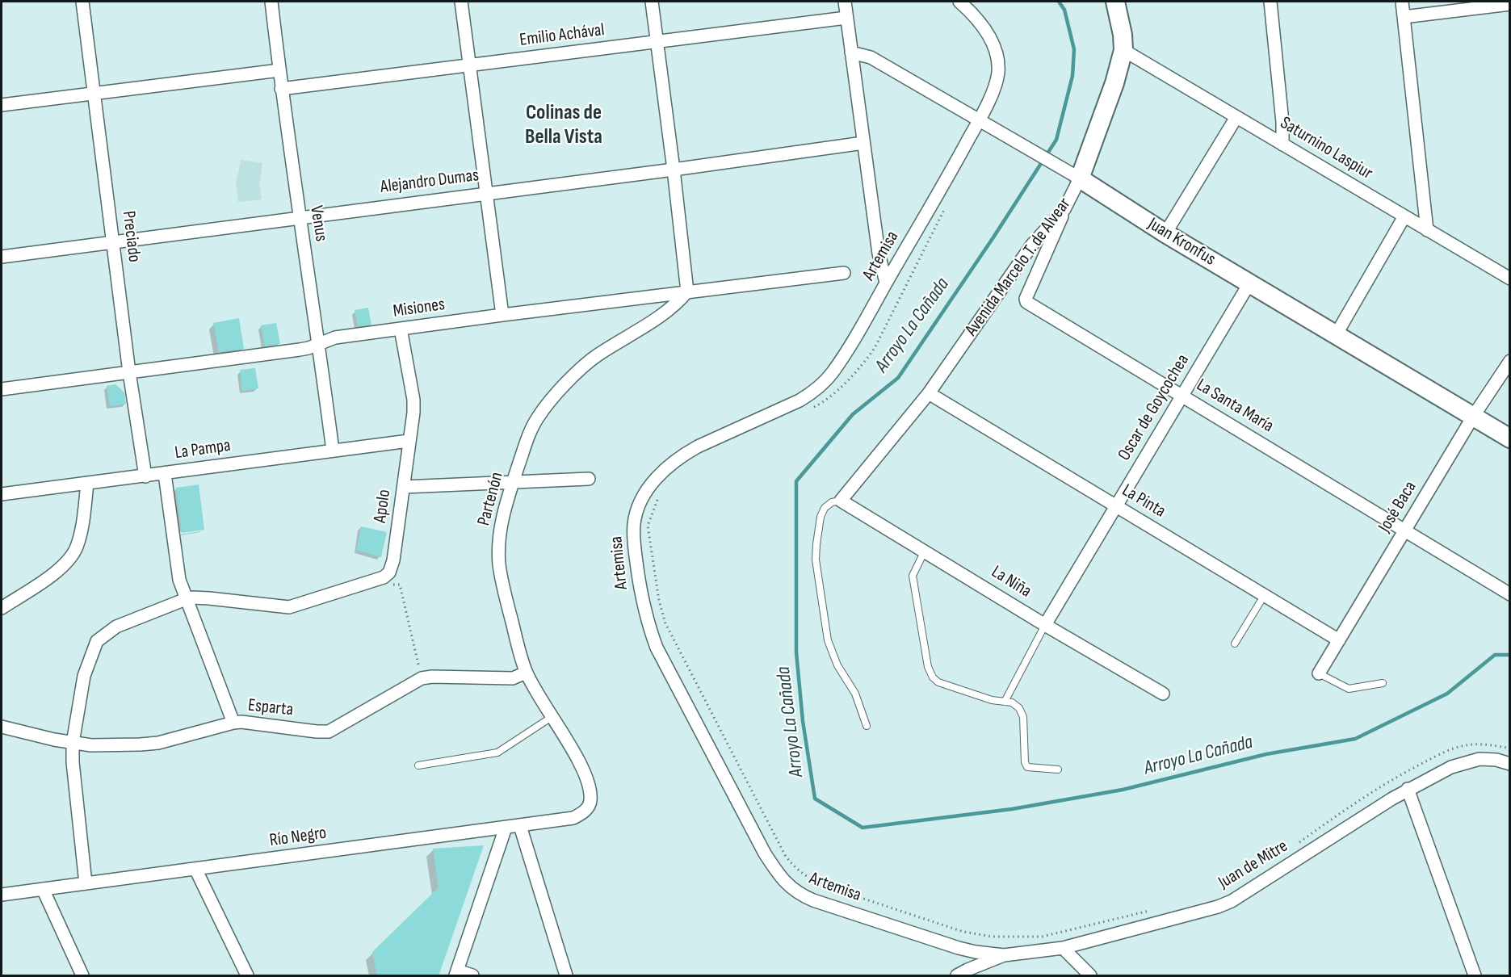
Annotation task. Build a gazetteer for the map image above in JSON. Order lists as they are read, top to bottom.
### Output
{
  "streets": {
    "main road": ["Juan Kronfus", "Avenida Marcelo T. de Alvear"],
    "street": [
      "Emilio Achával",
      "Saturnino Laspiur",
      "Alejandro Dumas",
      "Venus",
      "Preciado",
      "Artemisa",
      "Misiones",
      "La Santa María",
      "Oscar de Goycochea",
      "La Pampa",
      "Partenón",
      "La Pinta",
      "Apolo",
      "José Baca",
      "La Niña",
      "Esparta",
      "Río Negro",
      "Juan de Mitre"
    ]
  },
  "crossings": [
    ["Emilio Achával", "Venus"],
    ["Saturnino Laspiur", "Avenida Marcelo T. de Alvear"],
    ["Alejandro Dumas", "Venus"],
    ["Alejandro Dumas", "Preciado"],
    ["Venus", "Misiones"],
    ["Venus", "La Pampa"],
    ["Preciado", "Misiones"],
    ["Preciado", "La Pampa"],
    ["Juan Kronfus", "Artemisa"],
    ["Juan Kronfus", "Avenida Marcelo T. de Alvear"],
    ["Juan Kronfus", "Oscar de Goycochea"],
    ["Juan Kronfus", "José Baca"],
    ["Artemisa", "Juan de Mitre"],
    ["Avenida Marcelo T. de Alvear", "La Santa María"],
    ["Avenida Marcelo T. de Alvear", "La Pinta"],
    ["Avenida Marcelo T. de Alvear", "La Niña"],
    ["Misiones", "Partenón"],
    ["Misiones", "Apolo"],
    ["La Santa María", "Oscar de Goycochea"],
    ["La Santa María", "José Baca"],
    ["Oscar de Goycochea", "La Pinta"],
    ["Oscar de Goycochea", "La Niña"],
    ["La Pampa", "Apolo"],
    ["Partenón", "Esparta"],
    ["Partenón", "Río Negro"],
    ["La Pinta", "José Baca"]
  ],
  "districts": ["Colinas de Bella Vista"],
  "water": ["Arroyo La Cañada"]
}
